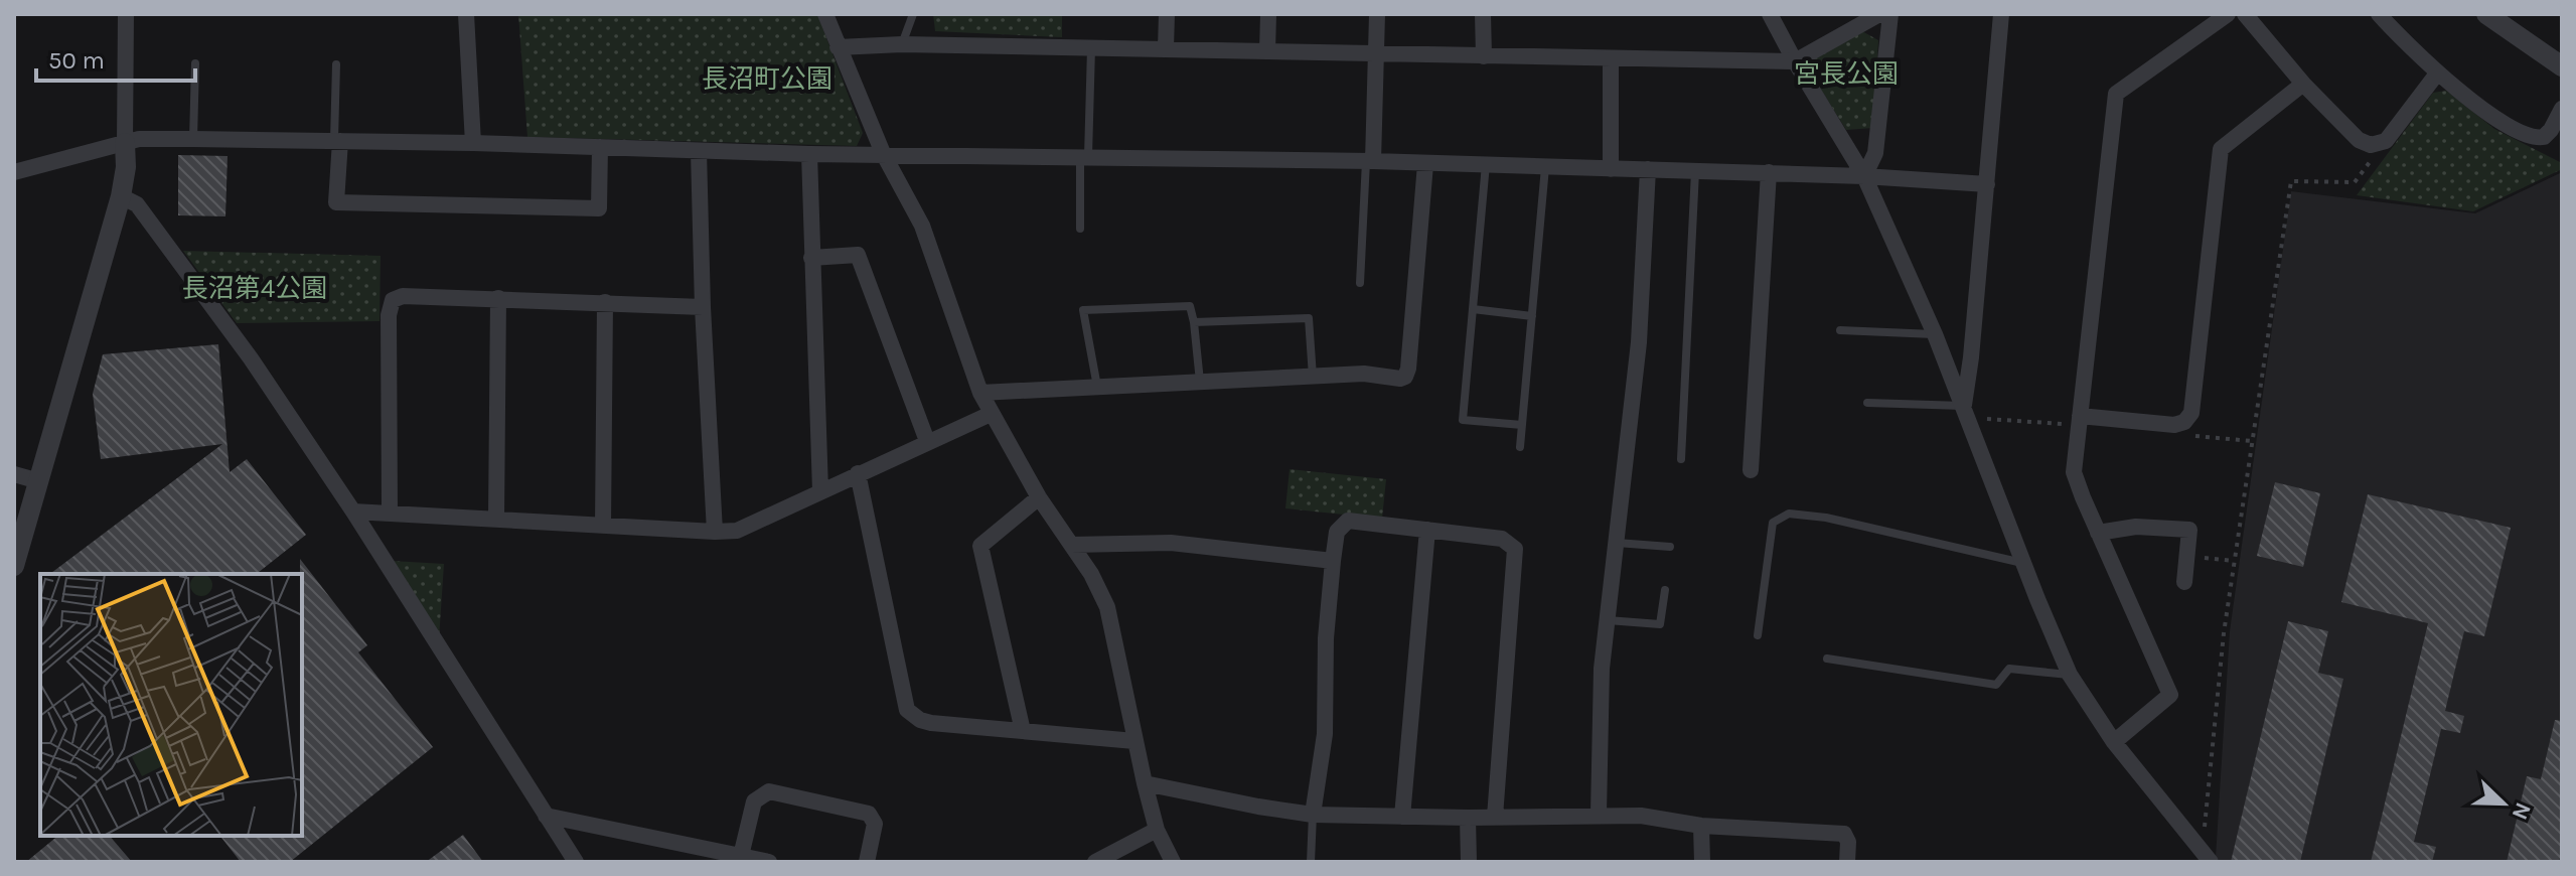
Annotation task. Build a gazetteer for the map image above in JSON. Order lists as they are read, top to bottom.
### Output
{
  "parks": ["宮長公園", "長沼町公園", "長沼第4公園"],
  "scale_bar": "50 m",
  "north": "bottom right"
}
